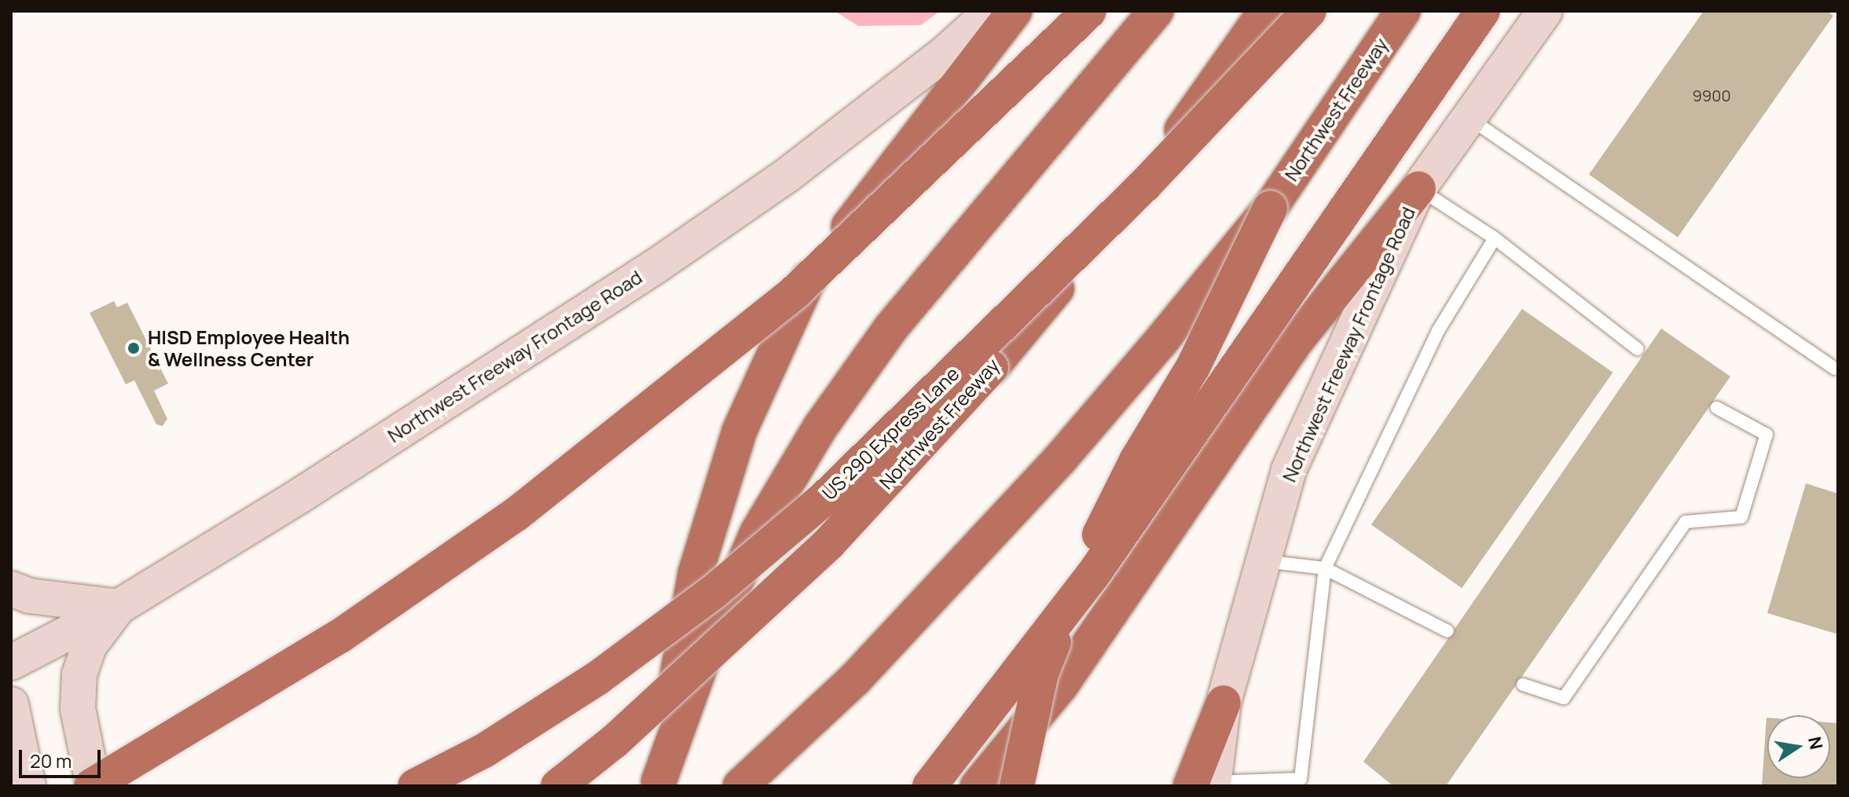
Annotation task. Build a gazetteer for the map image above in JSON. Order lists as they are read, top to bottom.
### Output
{
  "streets": {
    "highway": ["Northwest Freeway", "US 290 Express Lane"],
    "main road": ["Northwest Freeway Frontage Road"]
  },
  "places": ["HISD Employee Health & Wellness Center"],
  "house_numbers": ["9900"],
  "scale_bar": "20 m",
  "north": "right"
}
